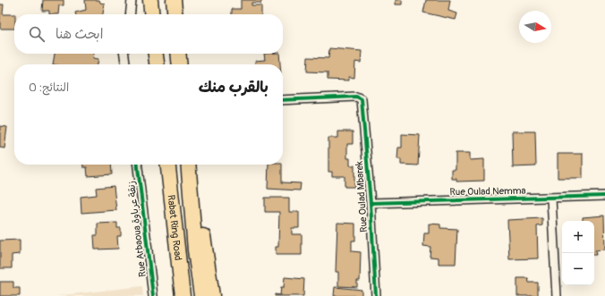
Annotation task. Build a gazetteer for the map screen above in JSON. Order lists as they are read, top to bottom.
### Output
{
  "streets": {
    "highway": ["Rabat Ring Road"],
    "street": ["Rue Oulad Nemma", "Rue Oulad Mbarek", "Rue Arbaoua زنقة عرباوة"]
  },
  "crossings": [
    ["Rue Oulad Nemma", "Rue Oulad Mbarek"]
  ],
  "north": "right",
  "page": {
    "search": "ابحث هنا",
    "heading": ["بالقرب منك", "النتائج: 0"],
    "map_buttons": ["+", "−"]
  }
}
